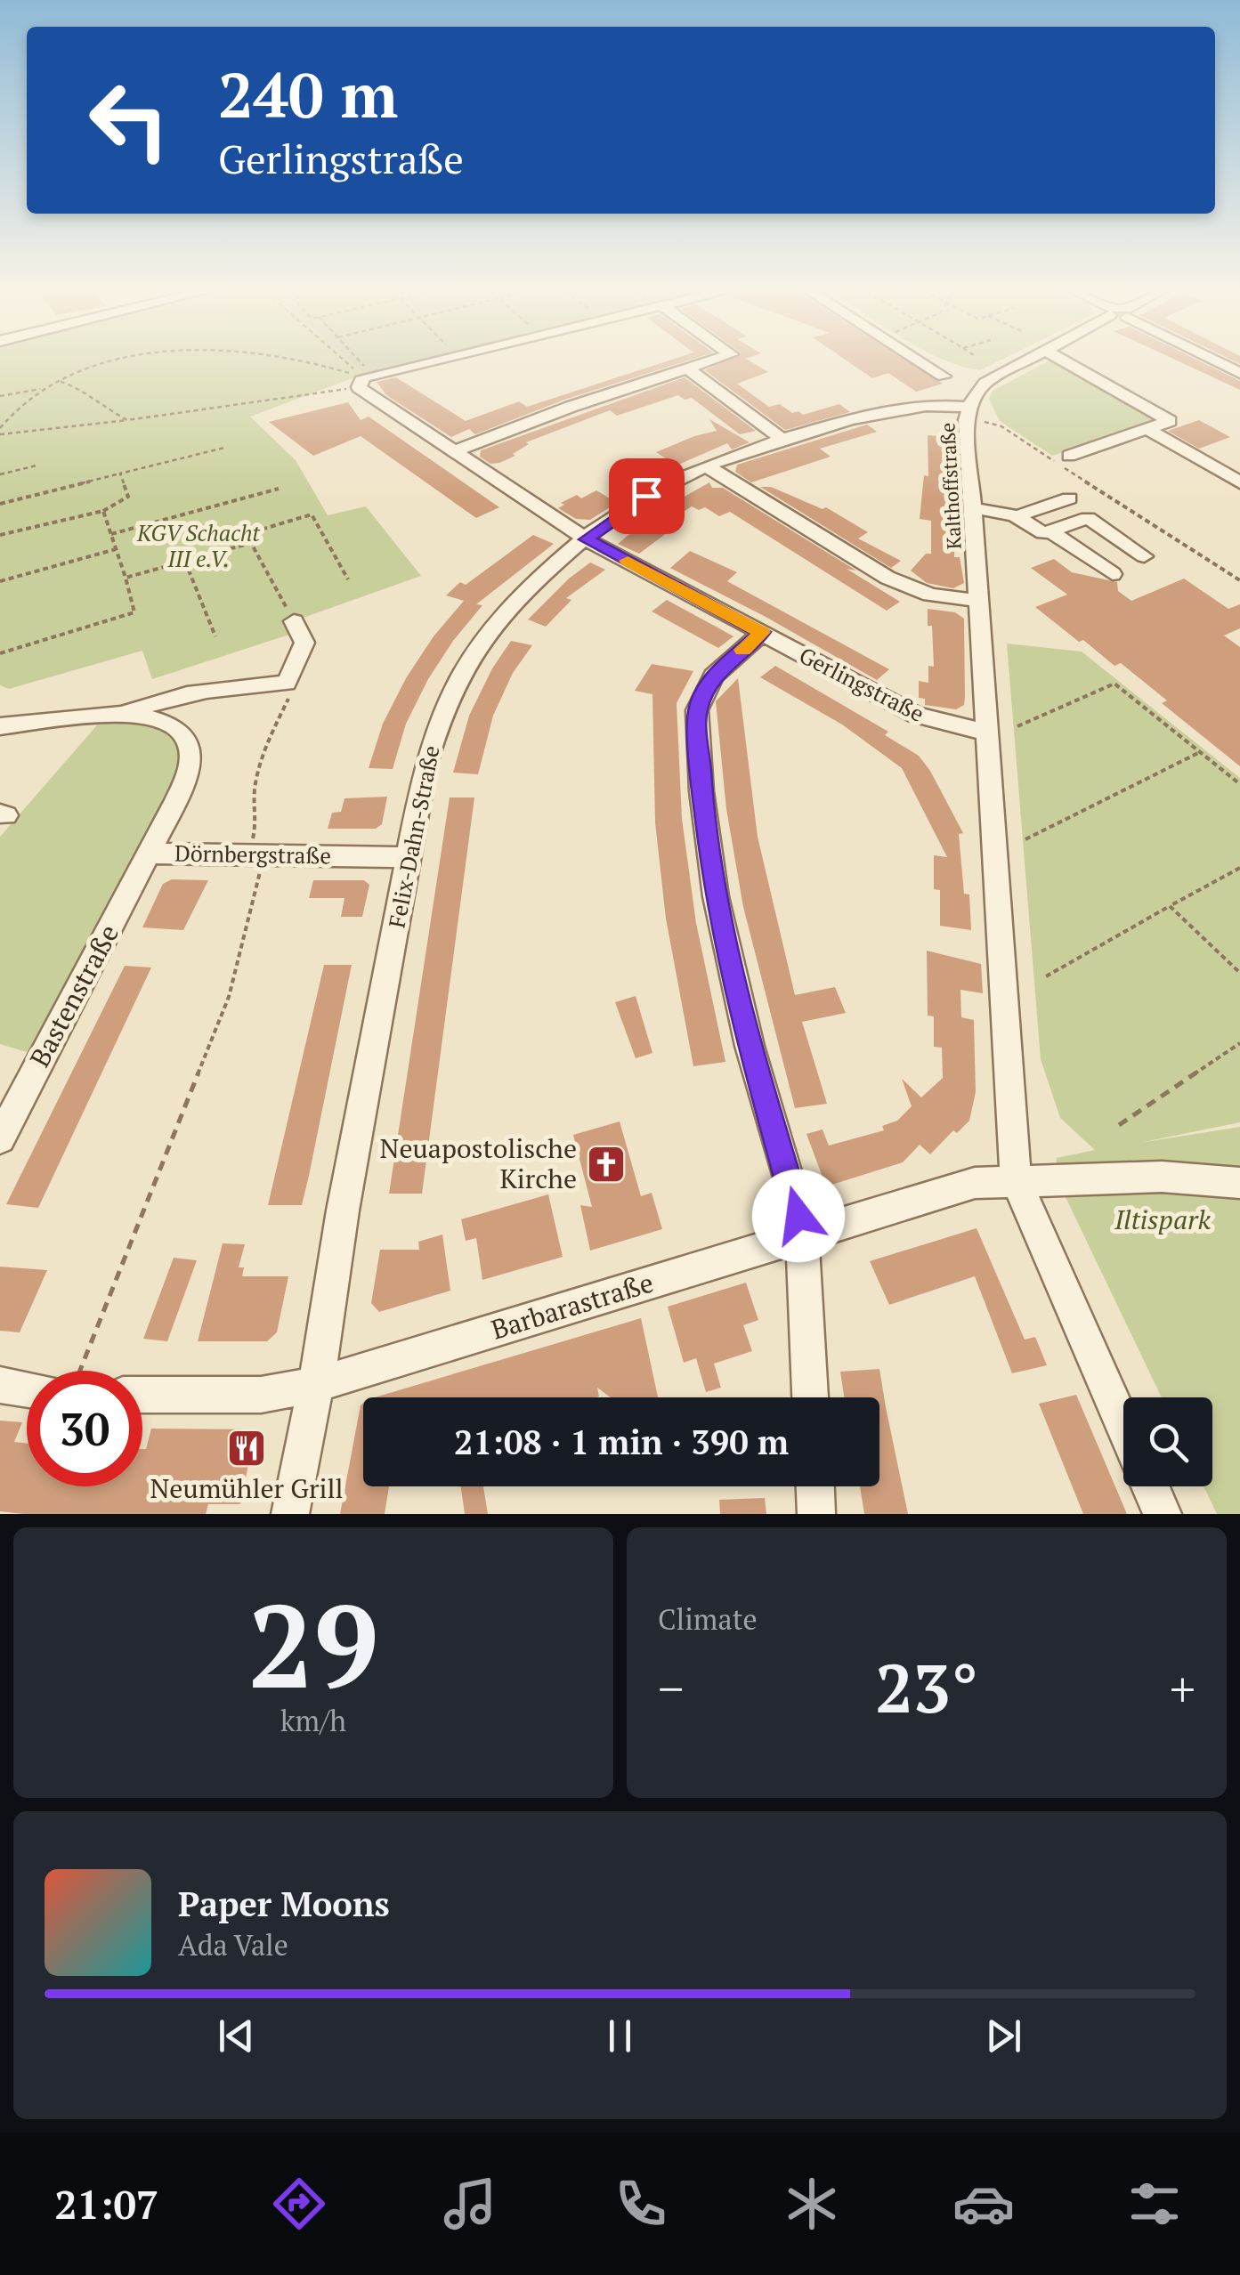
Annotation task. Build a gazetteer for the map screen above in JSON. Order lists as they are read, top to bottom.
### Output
{
  "streets": {
    "street": [
      "Kalthoffstraße",
      "Gerlingstraße",
      "Felix-Dahn-Straße",
      "Dörnbergstraße",
      "Bastenstraße",
      "Barbarastraße"
    ]
  },
  "crossings": [
    ["Kalthoffstraße", "Gerlingstraße"],
    ["Kalthoffstraße", "Felix-Dahn-Straße"],
    ["Gerlingstraße", "Felix-Dahn-Straße"],
    ["Felix-Dahn-Straße", "Dörnbergstraße"],
    ["Felix-Dahn-Straße", "Barbarastraße"],
    ["Dörnbergstraße", "Bastenstraße"]
  ],
  "parks": ["KGV Schacht III e.V.", "Iltispark"],
  "places": {
    "church": ["Neuapostolische Kirche"],
    "restaurant": ["Neumühler Grill"]
  },
  "page": {
    "turn": ["240 m", "Gerlingstraße"],
    "limit": "30",
    "trip": "21:08 · 1 min · 390 m",
    "tile": [
      ["29", "km/h"],
      "Climate"
    ],
    "heat": ["−", "23°", "+"],
    "song": ["Paper Moons", "Ada Vale"],
    "tabs": "21:07"
  }
}
